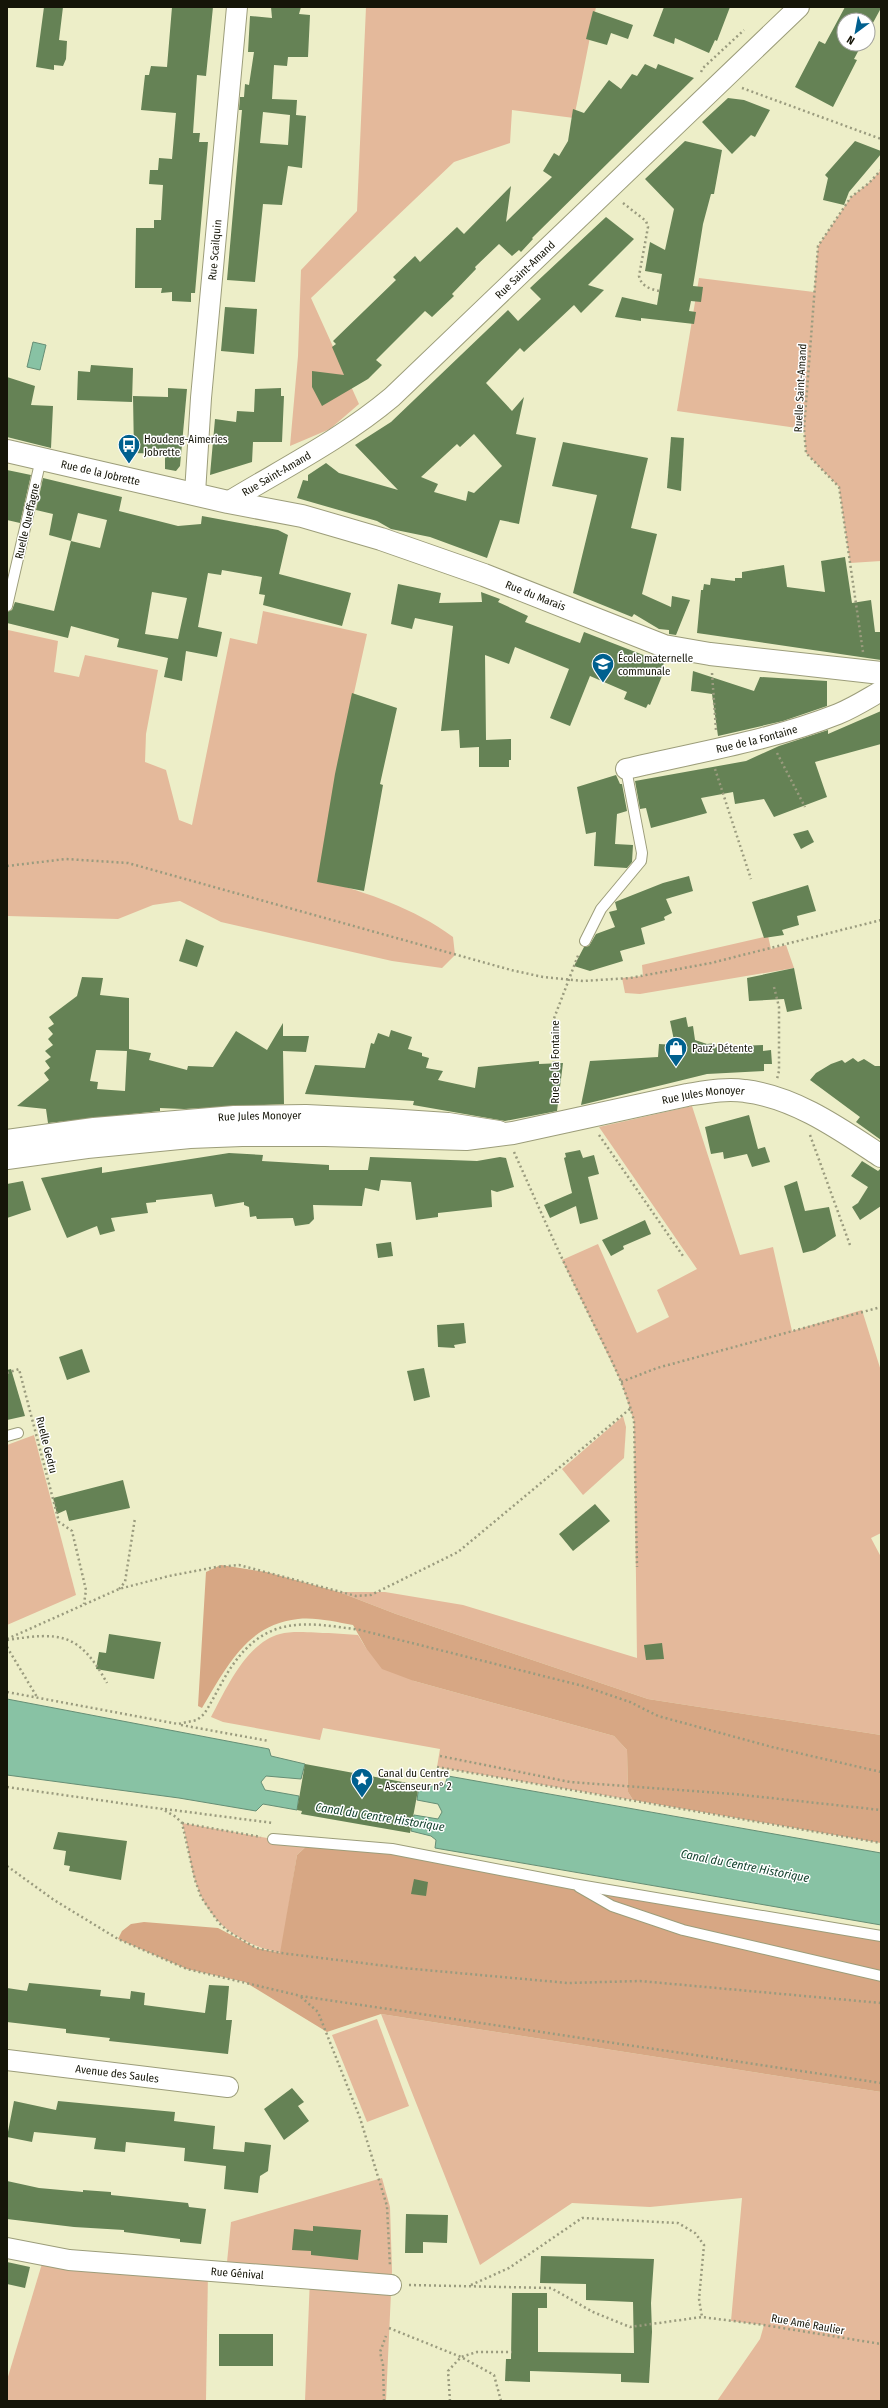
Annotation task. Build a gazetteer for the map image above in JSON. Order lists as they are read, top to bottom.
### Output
{
  "streets": {
    "street": [
      "Rue Scailquin",
      "Rue Saint-Amand",
      "Rue de la Jobrette",
      "Rue du Marais",
      "Rue de la Fontaine",
      "Rue Jules Monoyer",
      "Avenue des Saules",
      "Rue Génival"
    ],
    "lane": ["Ruelle Queffagne"],
    "path": ["Ruelle Saint-Amand", "Ruelle Gedru", "Rue Amé Raulier"]
  },
  "crossings": [
    ["Rue Scailquin", "Rue de la Jobrette"],
    ["Rue Scailquin", "Rue du Marais"],
    ["Rue Saint-Amand", "Rue du Marais"],
    ["Ruelle Saint-Amand", "Rue du Marais"],
    ["Rue de la Jobrette", "Ruelle Queffagne"],
    ["Rue de la Jobrette", "Rue du Marais"],
    ["Rue de la Fontaine", "Rue Jules Monoyer"]
  ],
  "water": ["Canal du Centre Historique"],
  "places": {
    "bus stop": ["Houdeng-Aimeries Jobrette"],
    "school or university": ["École maternelle communale"],
    "shop": ["Pauz' Détente"],
    "place": ["Canal du Centre - Ascenseur n° 2"]
  },
  "north": "bottom left"
}
